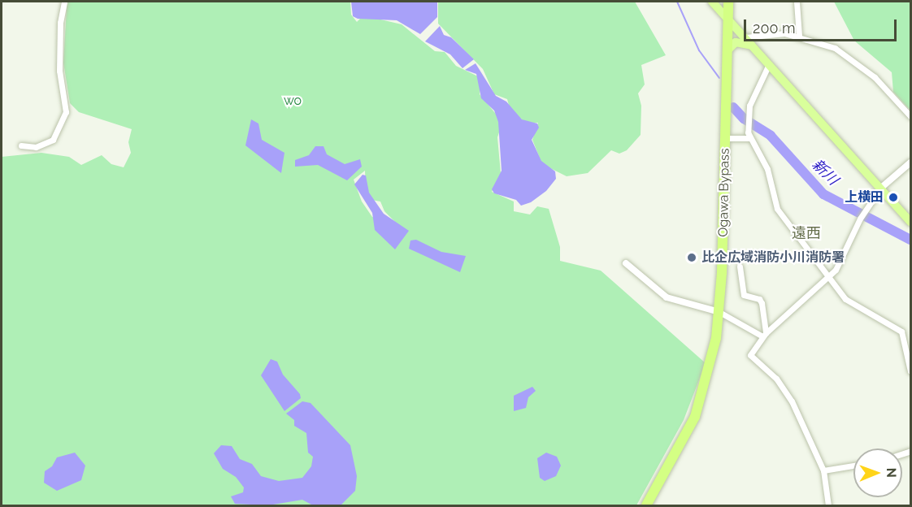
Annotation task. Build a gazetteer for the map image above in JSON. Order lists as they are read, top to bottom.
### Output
{
  "streets": {
    "highway": ["Ogawa Bypass"]
  },
  "districts": ["遠西"],
  "water": ["新川"],
  "parks": ["wo"],
  "places": ["上横田", "比企広域消防小川消防署"],
  "scale_bar": "200 m",
  "north": "right"
}
